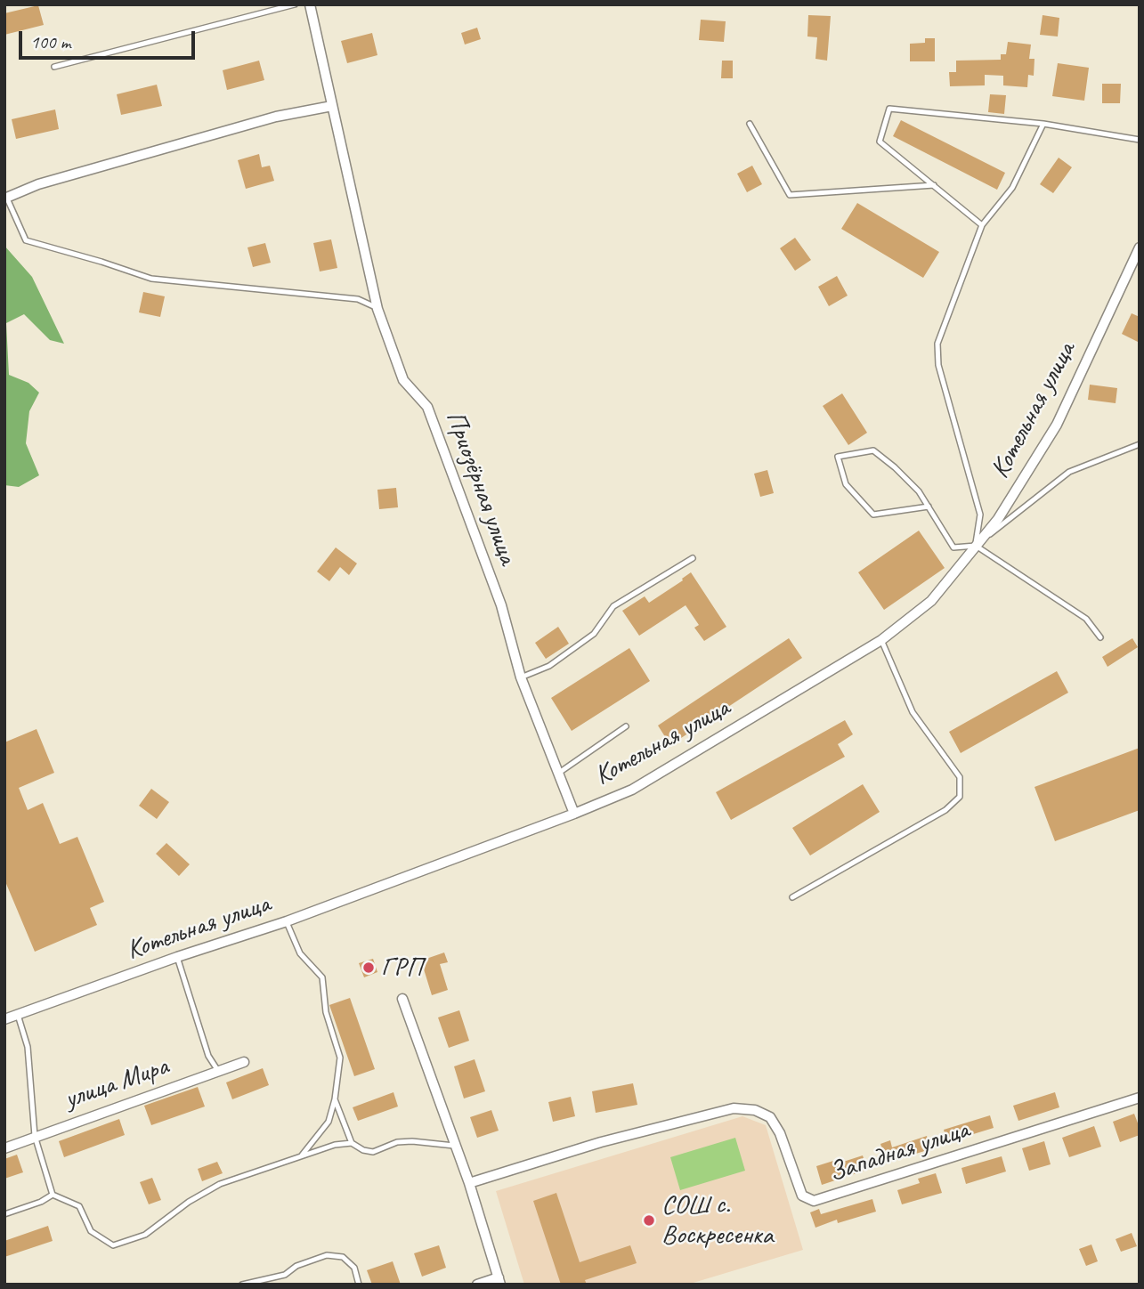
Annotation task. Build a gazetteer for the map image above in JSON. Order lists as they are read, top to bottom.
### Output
{
  "streets": {
    "street": [
      "Котельная улица",
      "Приозёрная улица",
      "улица Мира",
      "Западная улица"
    ]
  },
  "crossings": [
    ["Котельная улица", "Приозёрная улица"]
  ],
  "places": ["ГРП", "СОШ с. Воскресенка"],
  "scale_bar": "100 m"
}
